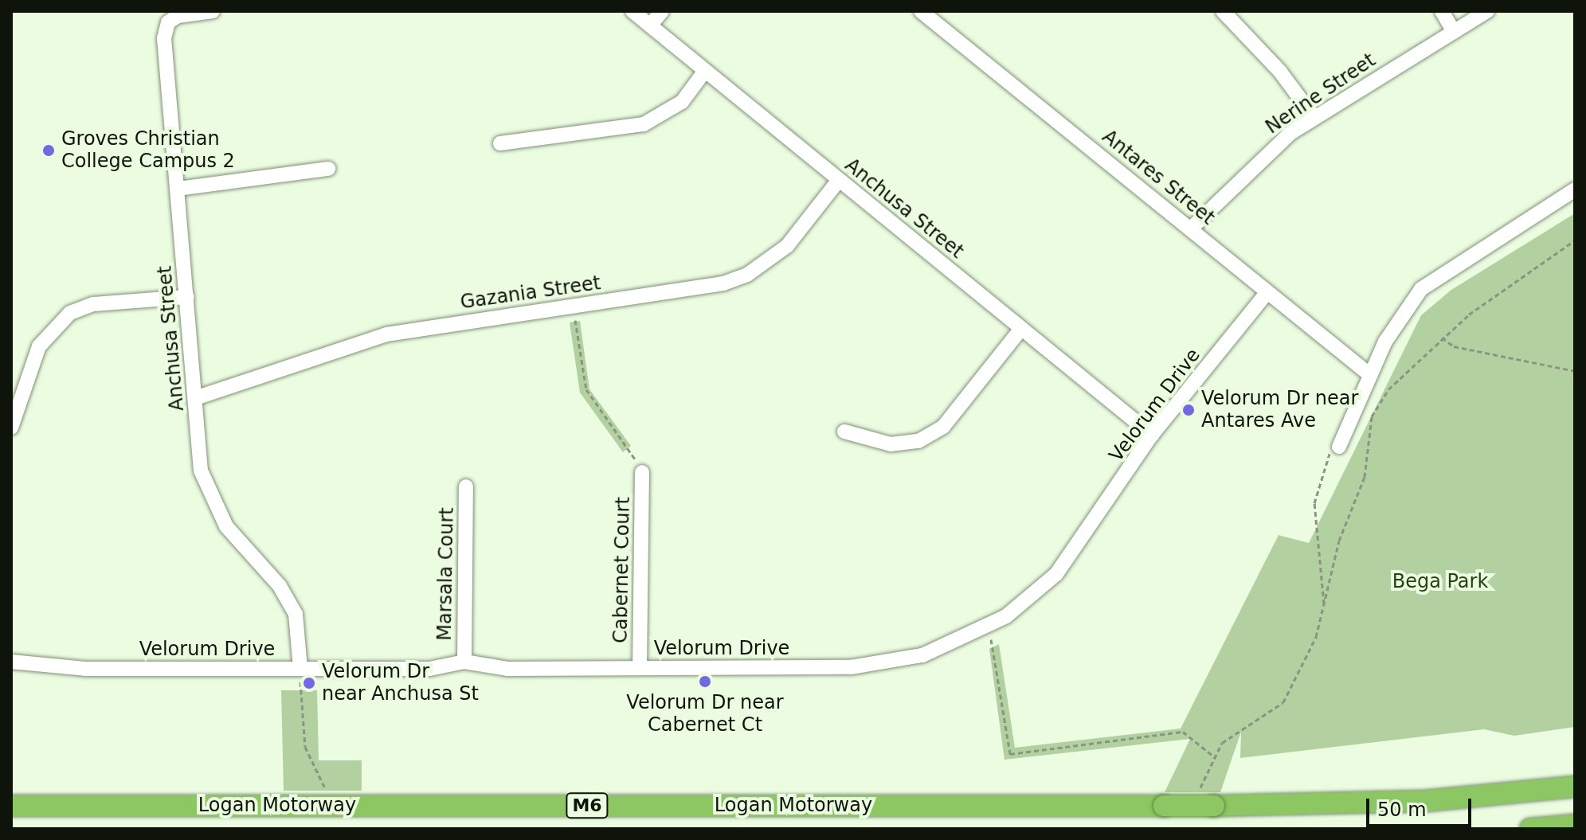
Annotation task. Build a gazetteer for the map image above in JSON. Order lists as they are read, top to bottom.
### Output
{
  "streets": {
    "highway": ["Logan Motorway", "M6"],
    "street": [
      "Nerine Street",
      "Antares Street",
      "Anchusa Street",
      "Gazania Street",
      "Velorum Drive",
      "Cabernet Court",
      "Marsala Court"
    ]
  },
  "crossings": [
    ["Nerine Street", "Antares Street"],
    ["Antares Street", "Velorum Drive"],
    ["Anchusa Street", "Gazania Street"],
    ["Anchusa Street", "Velorum Drive"],
    ["Velorum Drive", "Cabernet Court"],
    ["Velorum Drive", "Marsala Court"]
  ],
  "parks": ["Bega Park"],
  "places": [
    "Groves Christian College Campus 2",
    "Velorum Dr near Antares Ave",
    "Velorum Dr near Cabernet Ct",
    "Velorum Dr near Anchusa St"
  ],
  "scale_bar": "50 m"
}
